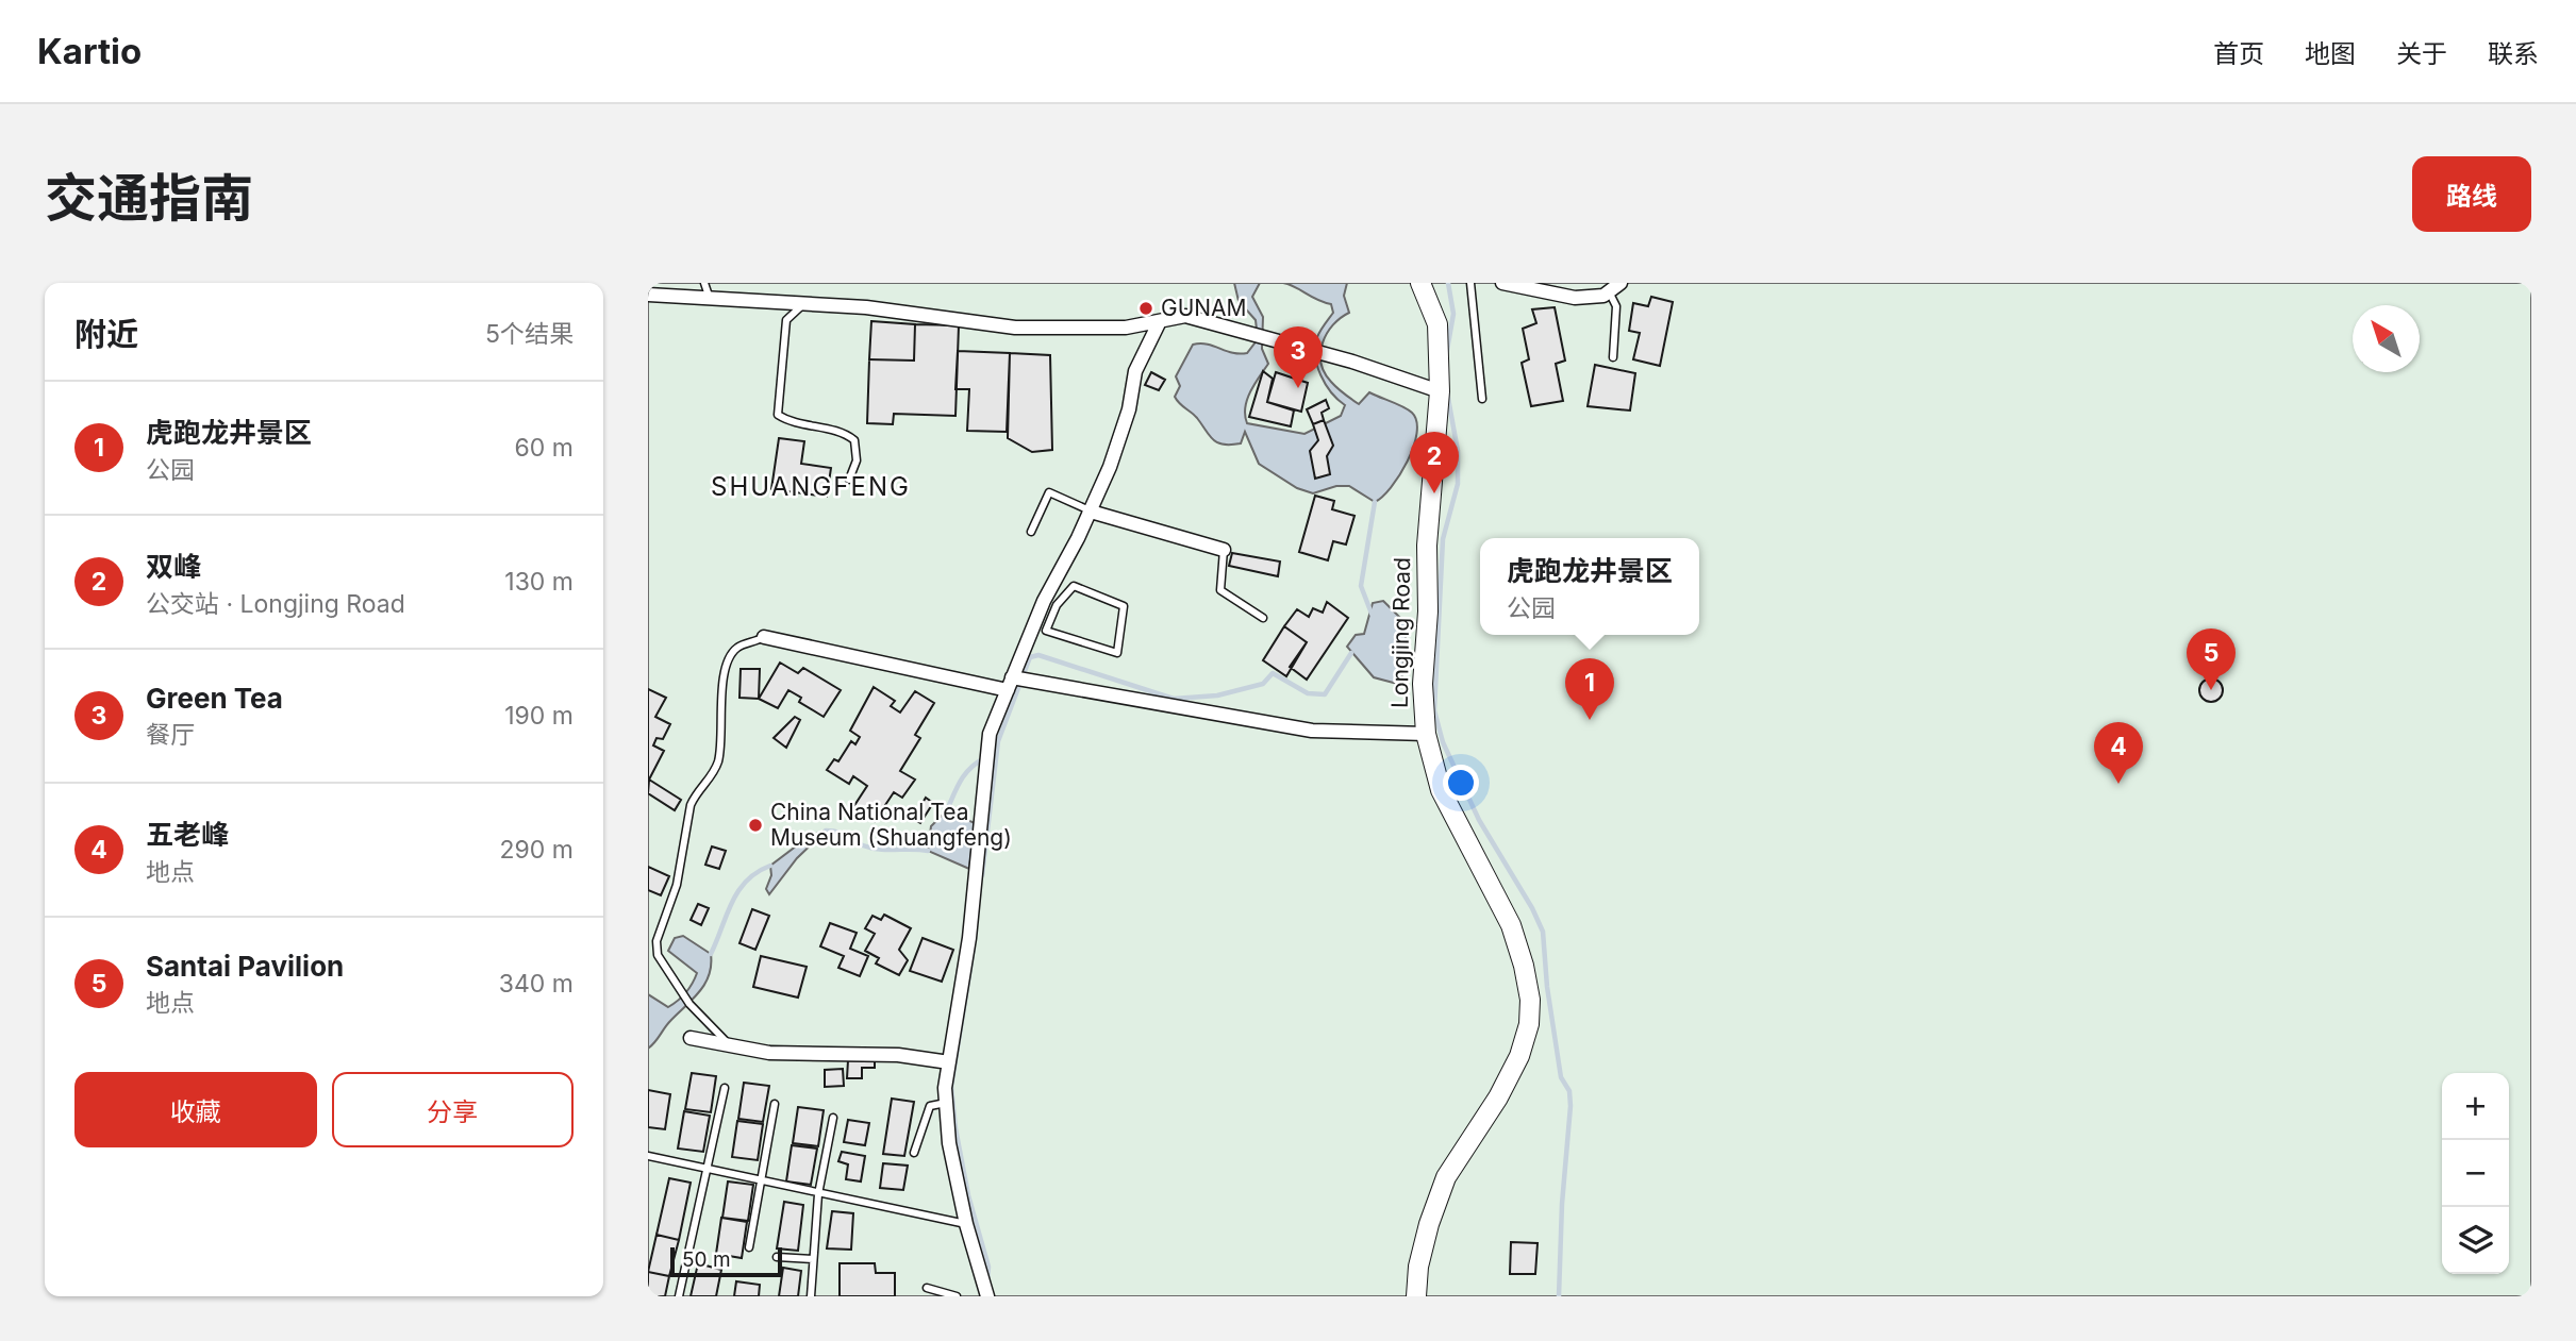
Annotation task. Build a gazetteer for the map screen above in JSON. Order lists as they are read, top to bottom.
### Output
{
  "streets": {
    "street": ["Longjing Road"]
  },
  "districts": ["SHUANGFENG"],
  "places": ["GUNAM", "China National Tea Museum (Shuangfeng)"],
  "scale_bar": "50 m",
  "north": "top left",
  "page": {
    "header": "Kartio",
    "nav": [
      "首页",
      "地图",
      "关于",
      "联系"
    ],
    "title": "交通指南",
    "buttons": [
      "路线",
      ["收藏", "分享"]
    ],
    "heading": ["附近", "5个结果"],
    "pins": [
      "3",
      "2",
      "5",
      "1",
      "4"
    ],
    "list": [
      {
        "mark": "1",
        "name": "虎跑龙井景区",
        "note": "公园",
        "value": "60 m"
      },
      {
        "mark": "2",
        "name": "双峰",
        "note": "公交站 · Longjing Road",
        "value": "130 m"
      },
      {
        "mark": "3",
        "name": "Green Tea",
        "note": "餐厅",
        "value": "190 m"
      },
      {
        "mark": "4",
        "name": "五老峰",
        "note": "地点",
        "value": "290 m"
      },
      {
        "mark": "5",
        "name": "Santai Pavilion",
        "note": "地点",
        "value": "340 m"
      }
    ],
    "popup": ["虎跑龙井景区", "公园"],
    "map_buttons": ["+", "−"],
    "scale": "50 m"
  }
}
